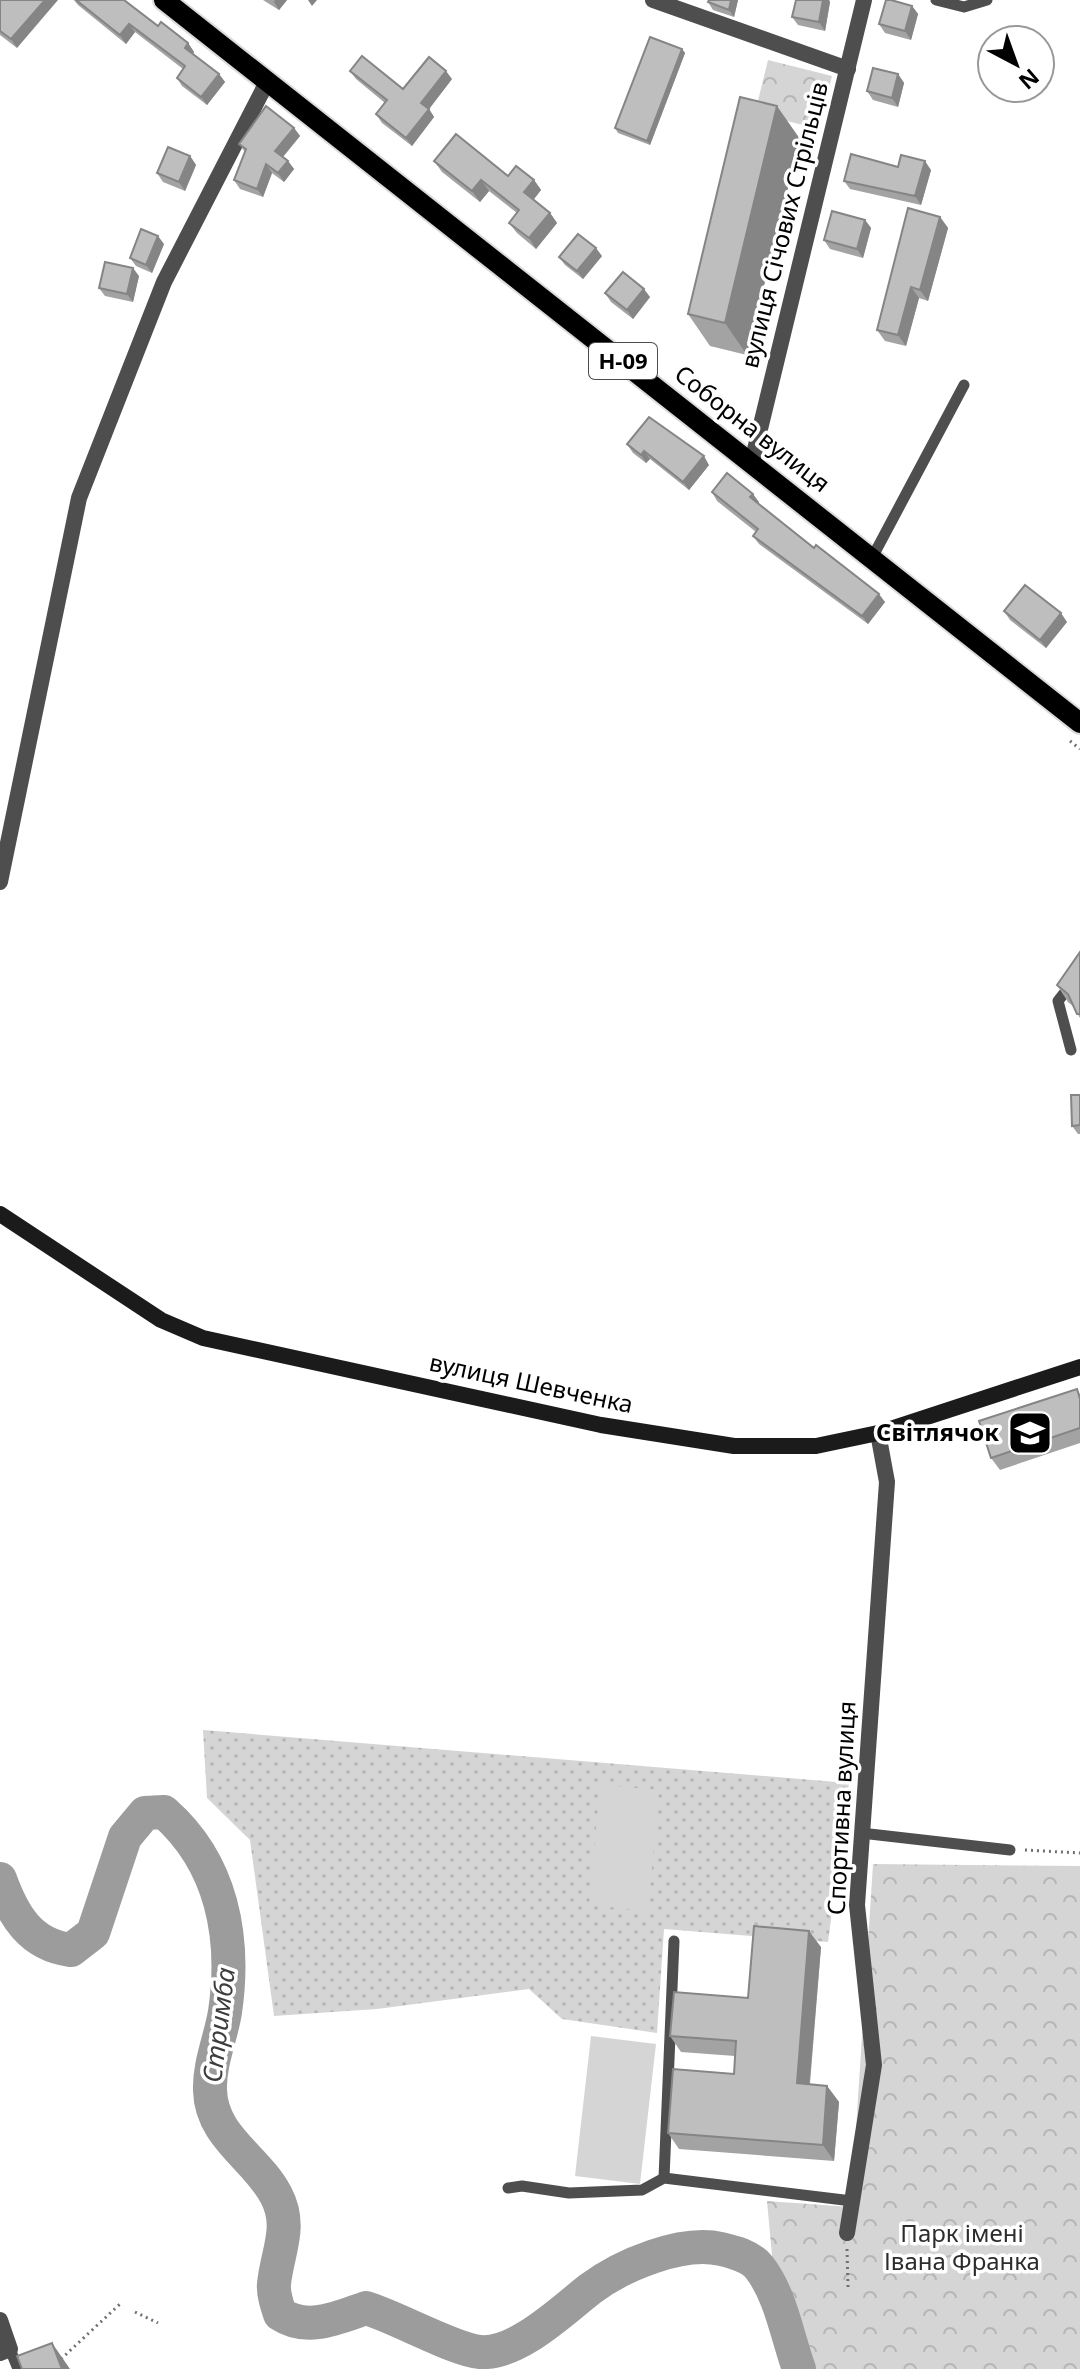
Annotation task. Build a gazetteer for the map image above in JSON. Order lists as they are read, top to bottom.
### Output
{
  "streets": {
    "main road": ["Н-09", "Соборна вулиця"],
    "street": ["вулиця Січових Стрільців", "вулиця Шевченка", "Спортивна вулиця"]
  },
  "crossings": [
    ["вулиця Січових Стрільців", "Соборна вулиця"],
    ["вулиця Шевченка", "Спортивна вулиця"]
  ],
  "water": ["Стримба"],
  "parks": ["Парк імені Івана Франка"],
  "places": {
    "school or university": ["Світлячок"]
  },
  "north": "bottom right"
}
